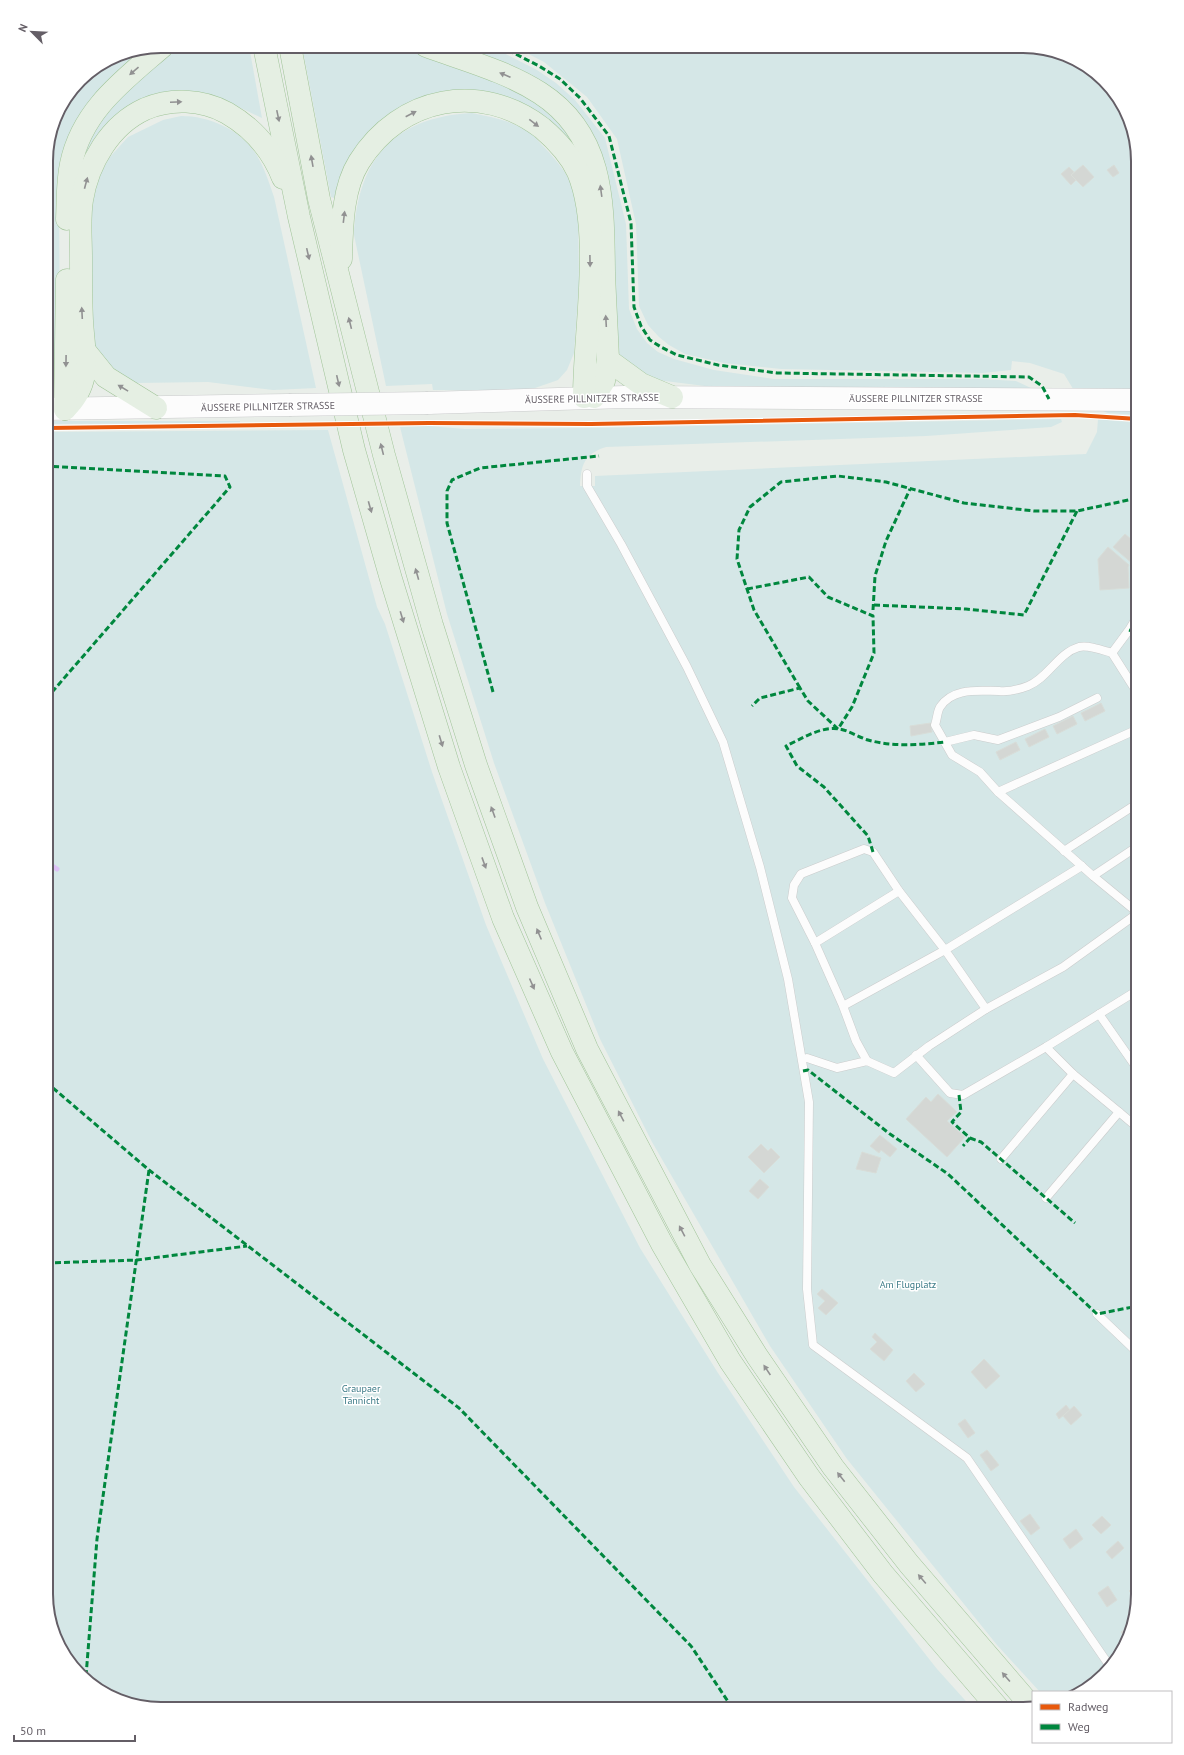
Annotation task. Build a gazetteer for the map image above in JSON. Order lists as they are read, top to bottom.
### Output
{
  "streets": {
    "main road": ["ÄUSSERE PILLNITZER STRASSE"]
  },
  "parks": ["Am Flugplatz", "Graupaer Tännicht"],
  "legend": ["Radweg", "Weg"],
  "scale_bar": "50 m",
  "north": "top left"
}
